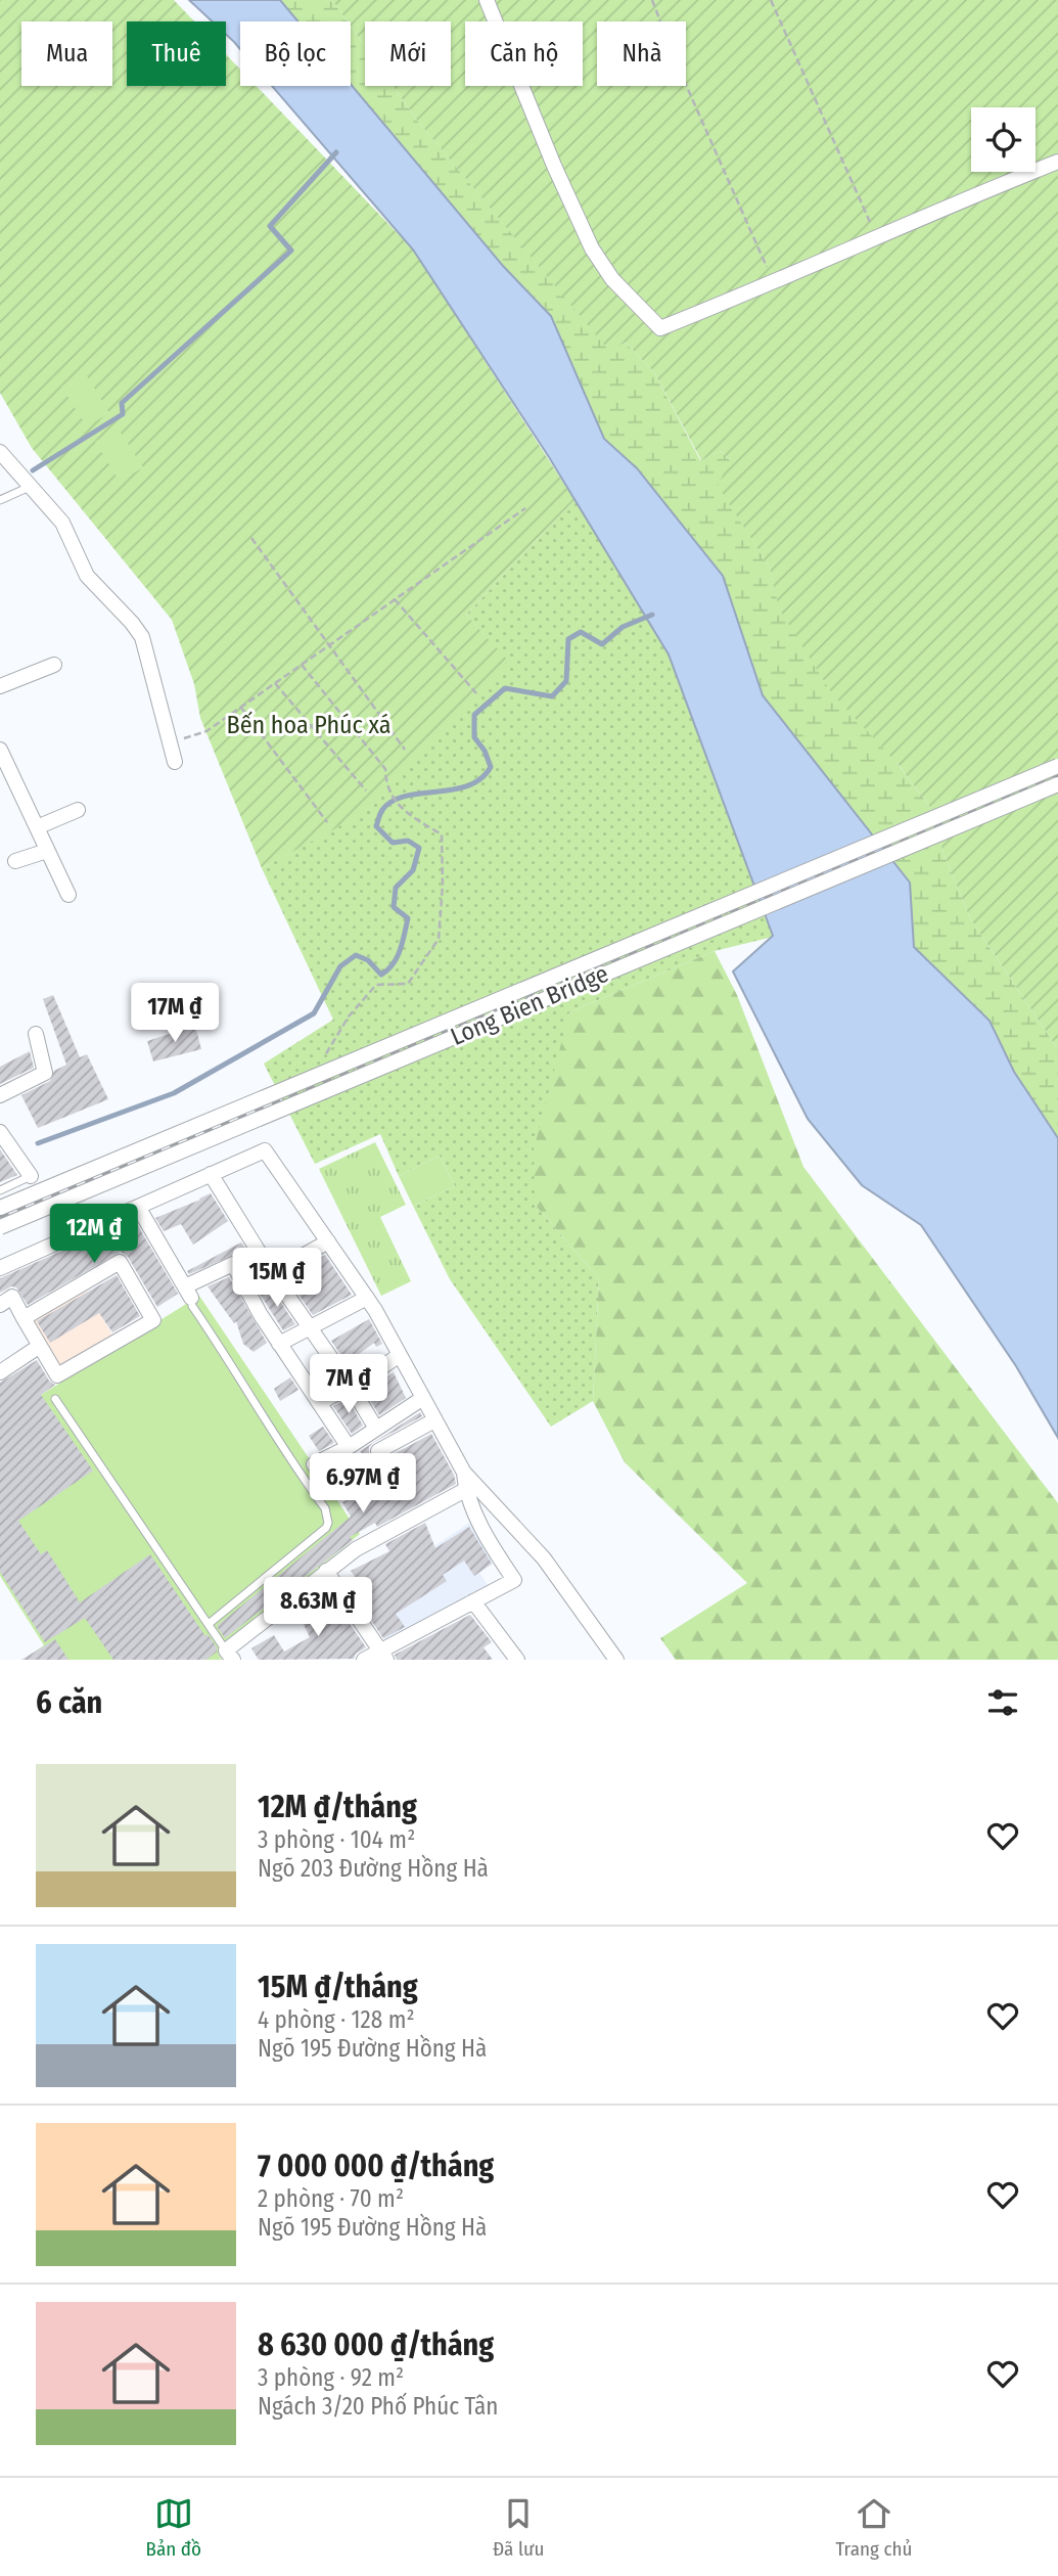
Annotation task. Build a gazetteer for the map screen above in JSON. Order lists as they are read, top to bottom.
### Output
{
  "streets": {
    "street": ["Long Bien Bridge"]
  },
  "parks": ["Bến hoa Phúc xá"],
  "page": {
    "chip": [
      "Mua",
      "Thuê",
      "Bộ lọc",
      "Mới",
      "Căn hộ",
      "Nhà"
    ],
    "price": [
      "17M ₫",
      "12M ₫",
      "15M ₫",
      "7M ₫",
      "6.97M ₫",
      "8.63M ₫"
    ],
    "heading": "6 căn",
    "list": [
      {
        "name": "12M ₫/tháng",
        "note": "3 phòng · 104 m² · Ngõ 203 Đường Hồng Hà"
      },
      {
        "name": "15M ₫/tháng",
        "note": "4 phòng · 128 m² · Ngõ 195 Đường Hồng Hà"
      },
      {
        "name": "7 000 000 ₫/tháng",
        "note": "2 phòng · 70 m² · Ngõ 195 Đường Hồng Hà"
      },
      {
        "name": "8 630 000 ₫/tháng",
        "note": "3 phòng · 92 m² · Ngách 3/20 Phố Phúc Tân"
      }
    ],
    "tabs": ["Bản đồ", "Đã lưu", "Trang chủ"]
  }
}
